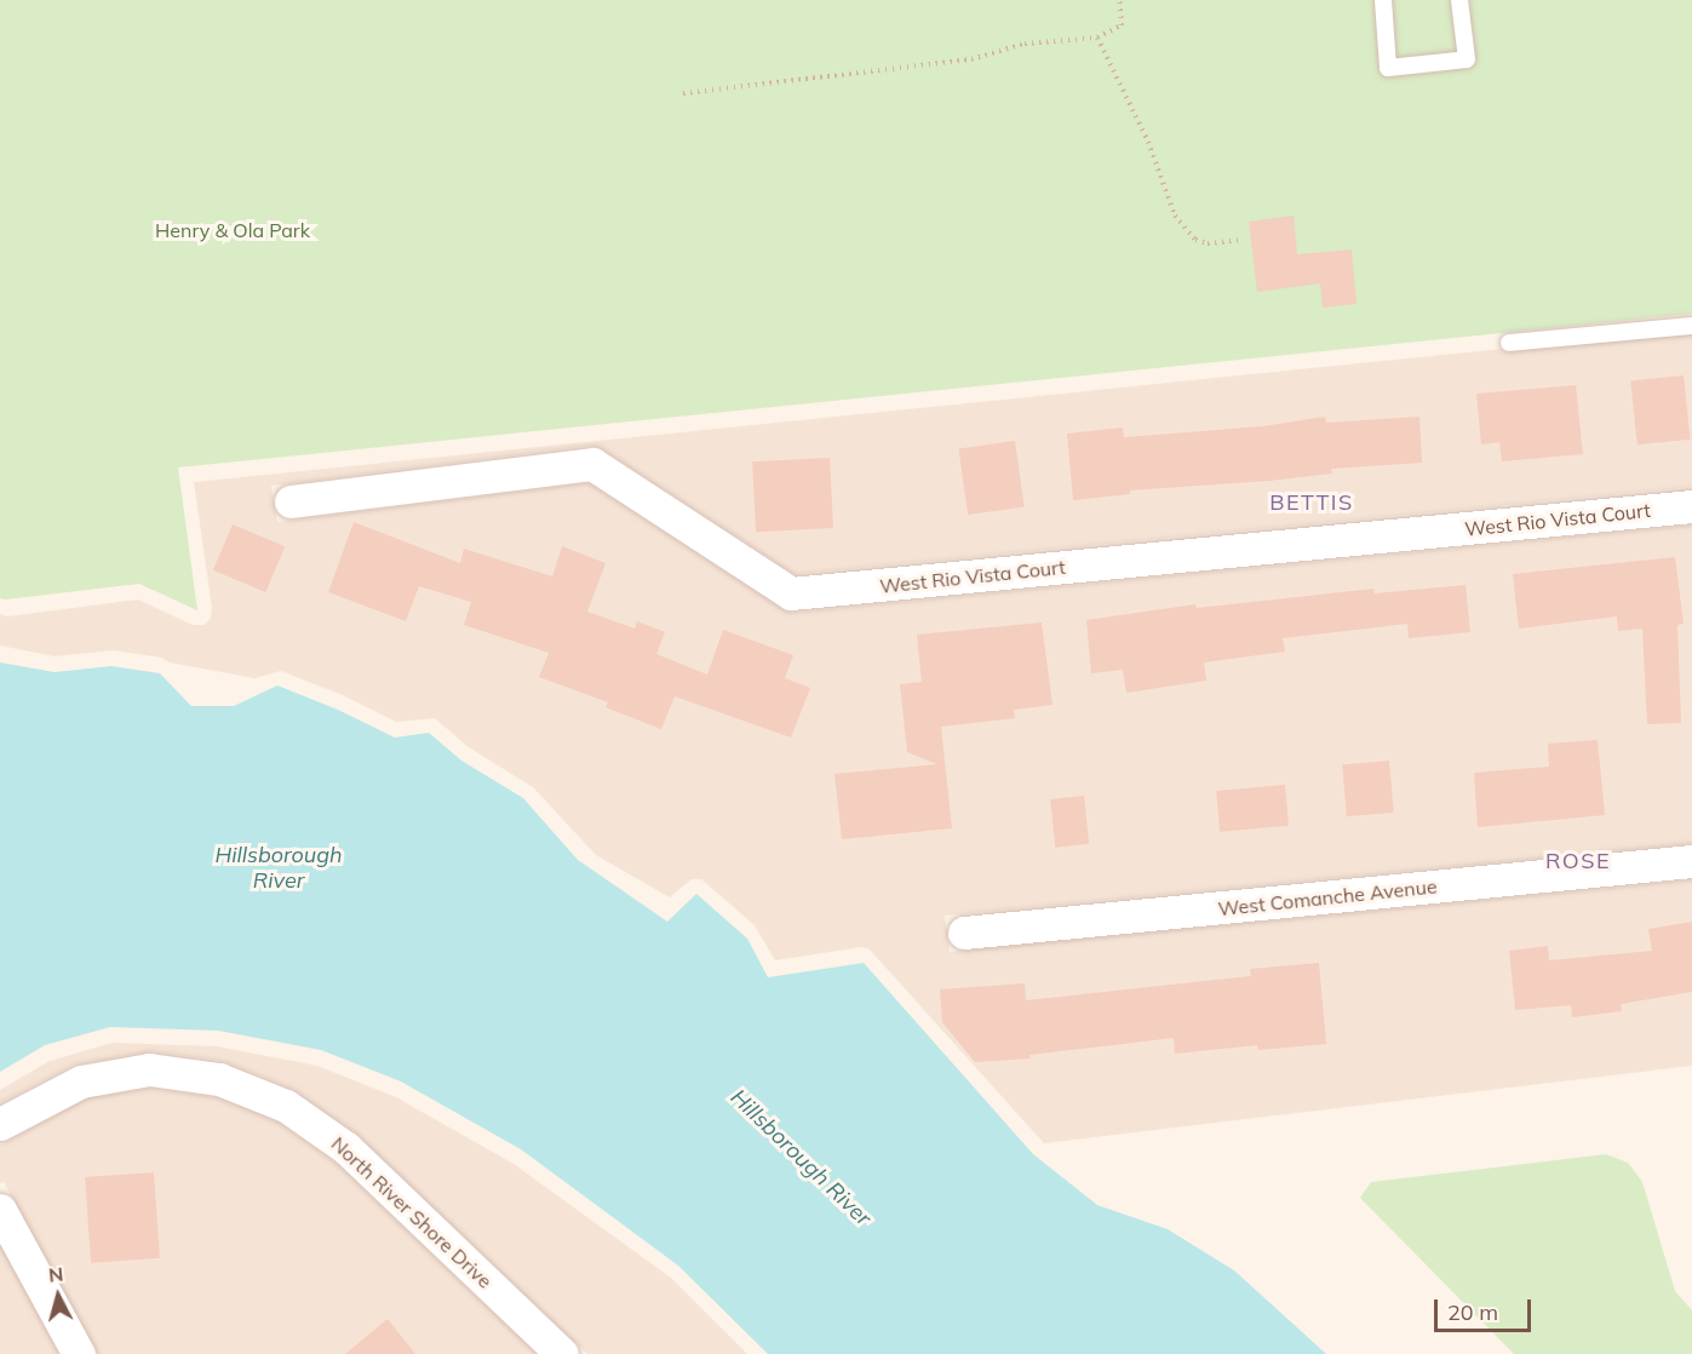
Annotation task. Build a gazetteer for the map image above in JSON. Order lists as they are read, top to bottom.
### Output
{
  "streets": {
    "street": ["West Rio Vista Court", "West Comanche Avenue", "North River Shore Drive"]
  },
  "districts": ["BETTIS", "ROSE"],
  "water": ["Hillsborough River"],
  "parks": ["Henry & Ola Park"],
  "scale_bar": "20 m",
  "north": "top"
}
